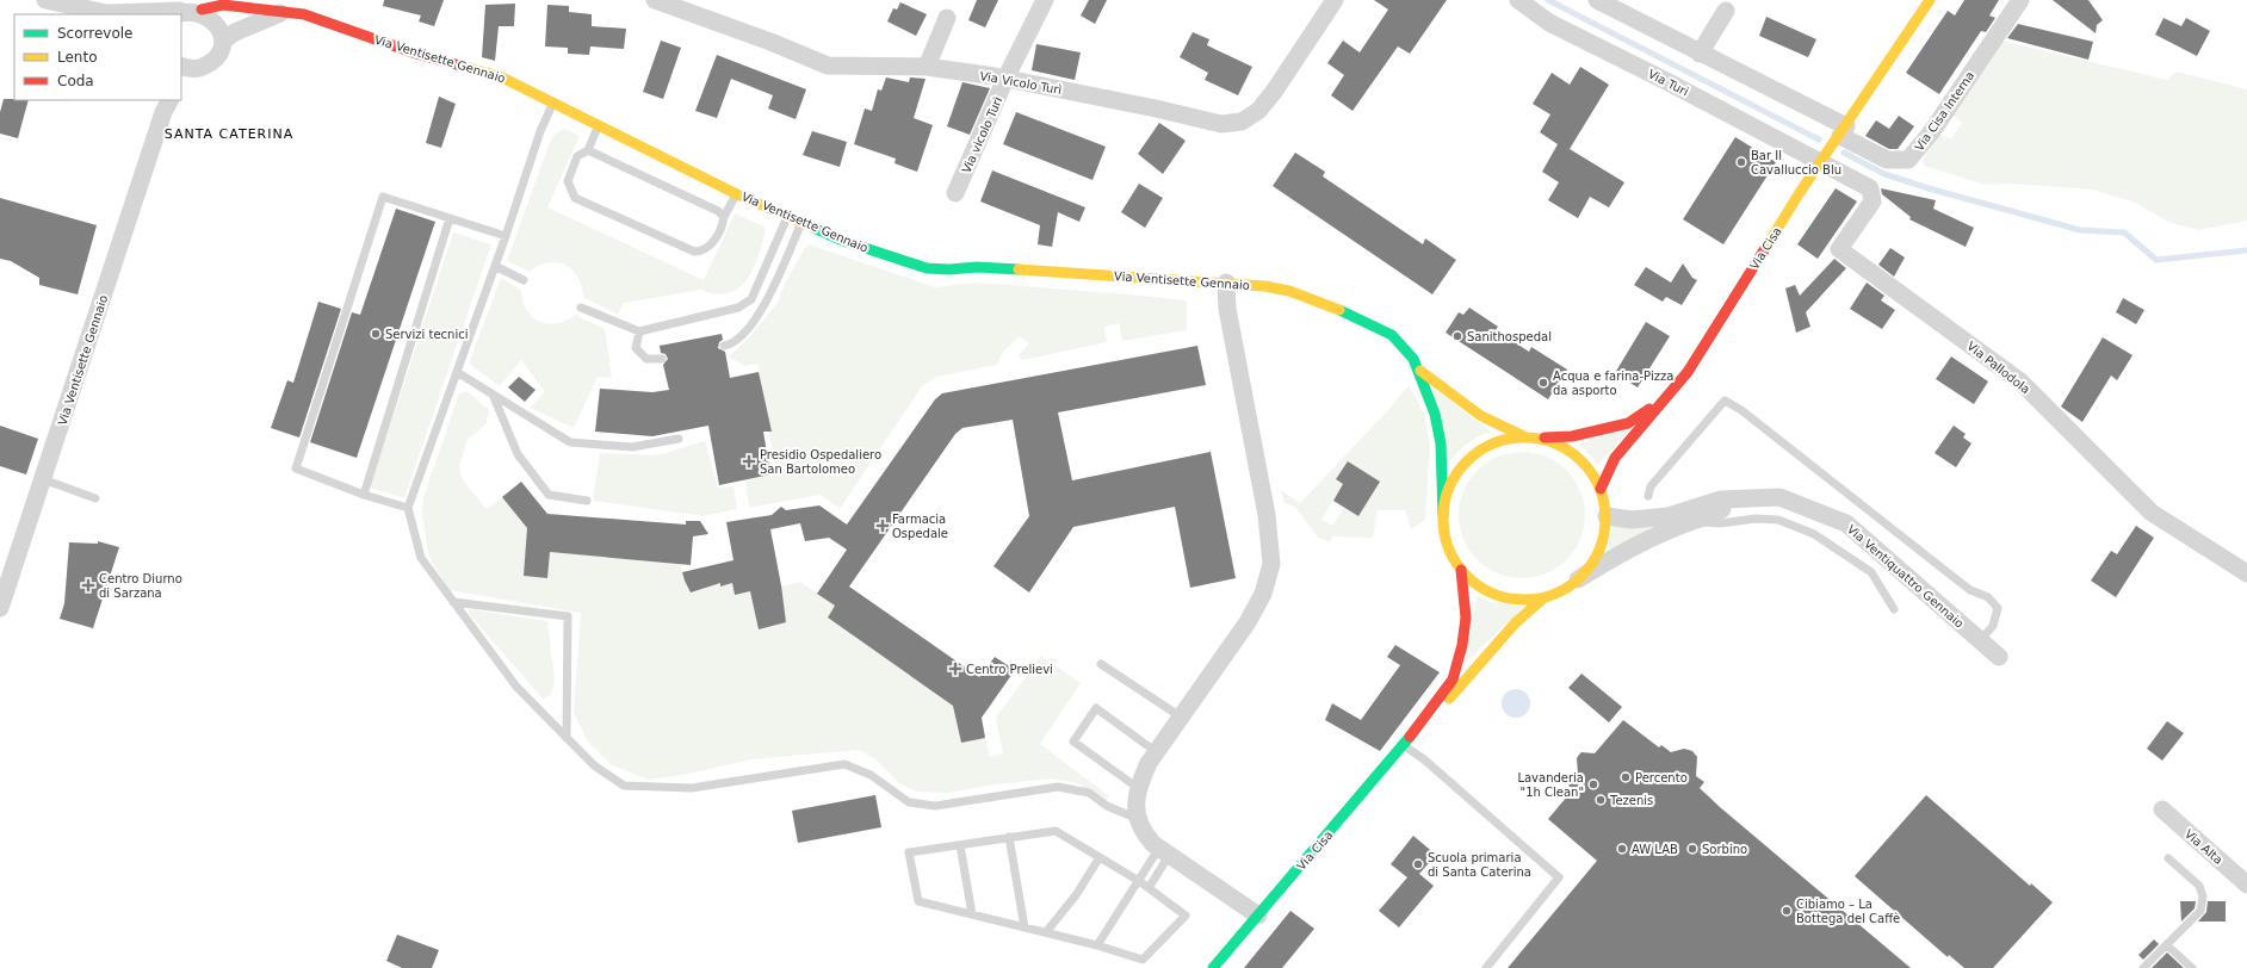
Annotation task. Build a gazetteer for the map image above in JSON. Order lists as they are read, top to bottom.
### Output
{
  "streets": {
    "street": [
      "Via Ventisette Gennaio",
      "Via Vicolo Turì",
      "Via Turi",
      "Via Cisa Interna",
      "Via vicolo Turì",
      "Via Cisa",
      "Via Pallodola",
      "Via Ventiquattro Gennaio",
      "Via Alta"
    ]
  },
  "crossings": [
    ["Via Ventisette Gennaio", "Via Cisa"],
    ["Via Ventisette Gennaio", "Via Ventiquattro Gennaio"],
    ["Via Vicolo Turì", "Via vicolo Turì"],
    ["Via Turi", "Via Cisa"],
    ["Via Turi", "Via Pallodola"],
    ["Via Cisa Interna", "Via Cisa"],
    ["Via Cisa", "Via Pallodola"],
    ["Via Cisa", "Via Ventiquattro Gennaio"]
  ],
  "districts": ["SANTA CATERINA"],
  "places": {
    "other": [
      "Bar Il Cavalluccio Blu",
      "Servizi tecnici",
      "Sanithospedal",
      "Acqua e farina-Pizza da asporto",
      "Percento",
      "Lavanderia \"1h Clean\"",
      "Tezenis",
      "AW LAB",
      "Sorbino",
      "Scuola primaria di Santa Caterina",
      "Cibiamo – La Bottega del Caffè"
    ],
    "health": [
      "Presidio Ospedaliero San Bartolomeo",
      "Farmacia Ospedale",
      "Centro Diurno di Sarzana",
      "Centro Prelievi"
    ]
  },
  "legend": ["Scorrevole", "Lento", "Coda"]
}
